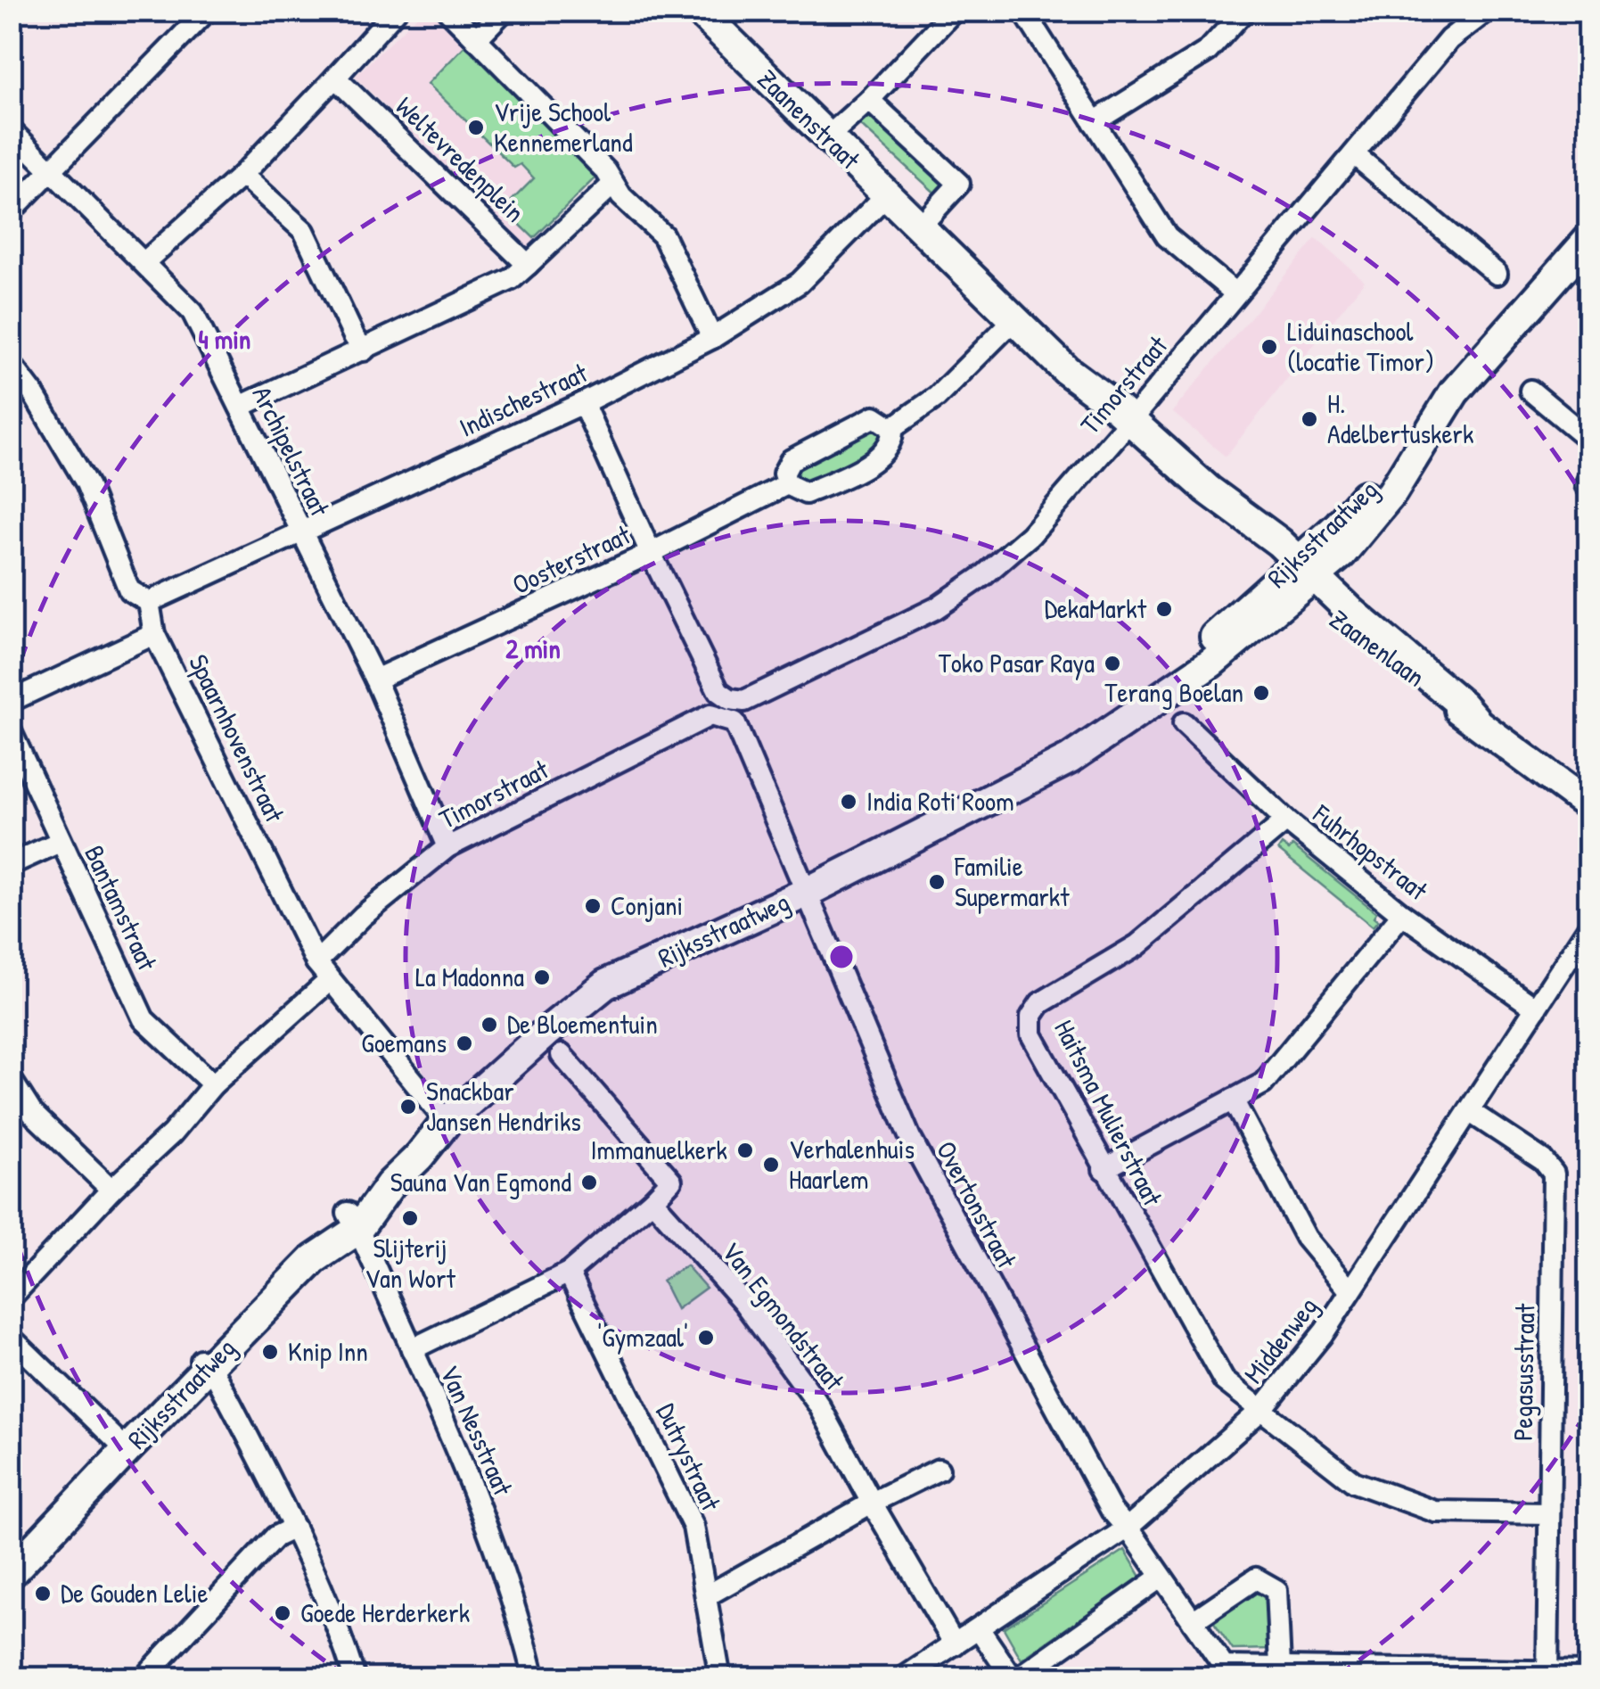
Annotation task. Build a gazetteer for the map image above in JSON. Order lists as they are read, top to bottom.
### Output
{
  "streets": {
    "main road": ["Zaanenstraat", "Rijksstraatweg", "Zaanenlaan"],
    "street": [
      "Weltevredenplein",
      "Timorstraat",
      "Indischestraat",
      "Archipelstraat",
      "Oosterstraat",
      "Spaarnhovenstraat",
      "Fuhrhopstraat",
      "Bantamstraat",
      "Haitsma Mulierstraat",
      "Overtonstraat",
      "Van Egmondstraat",
      "Middenweg",
      "Pegasusstraat",
      "Van Nesstraat",
      "Dutrystraat"
    ]
  },
  "crossings": [
    ["Zaanenstraat", "Timorstraat"],
    ["Zaanenstraat", "Indischestraat"],
    ["Zaanenstraat", "Rijksstraatweg"],
    ["Zaanenstraat", "Oosterstraat"],
    ["Zaanenstraat", "Zaanenlaan"],
    ["Timorstraat", "Archipelstraat"],
    ["Timorstraat", "Spaarnhovenstraat"],
    ["Timorstraat", "Overtonstraat"],
    ["Indischestraat", "Archipelstraat"],
    ["Indischestraat", "Spaarnhovenstraat"],
    ["Indischestraat", "Overtonstraat"],
    ["Archipelstraat", "Oosterstraat"],
    ["Rijksstraatweg", "Zaanenlaan"],
    ["Rijksstraatweg", "Spaarnhovenstraat"],
    ["Rijksstraatweg", "Overtonstraat"],
    ["Rijksstraatweg", "Van Nesstraat"],
    ["Oosterstraat", "Overtonstraat"],
    ["Fuhrhopstraat", "Haitsma Mulierstraat"],
    ["Fuhrhopstraat", "Middenweg"],
    ["Haitsma Mulierstraat", "Middenweg"],
    ["Haitsma Mulierstraat", "Pegasusstraat"],
    ["Overtonstraat", "Middenweg"],
    ["Van Egmondstraat", "Middenweg"],
    ["Middenweg", "Pegasusstraat"]
  ],
  "places": [
    "Vrije School Kennemerland",
    "Liduinaschool (locatie Timor)",
    "H. Adelbertuskerk",
    "DekaMarkt",
    "Toko Pasar Raya",
    "Terang Boelan",
    "India Roti Room",
    "Familie Supermarkt",
    "Conjani",
    "La Madonna",
    "De Bloementuin",
    "Goemans",
    "Snackbar Jansen Hendriks",
    "Immanuelkerk",
    "Verhalenhuis Haarlem",
    "Sauna Van Egmond",
    "Slijterij Van Wort",
    "'Gymzaal'",
    "Knip Inn",
    "De Gouden Lelie",
    "Goede Herderkerk"
  ],
  "rings": ["4 min", "2 min"]
}
